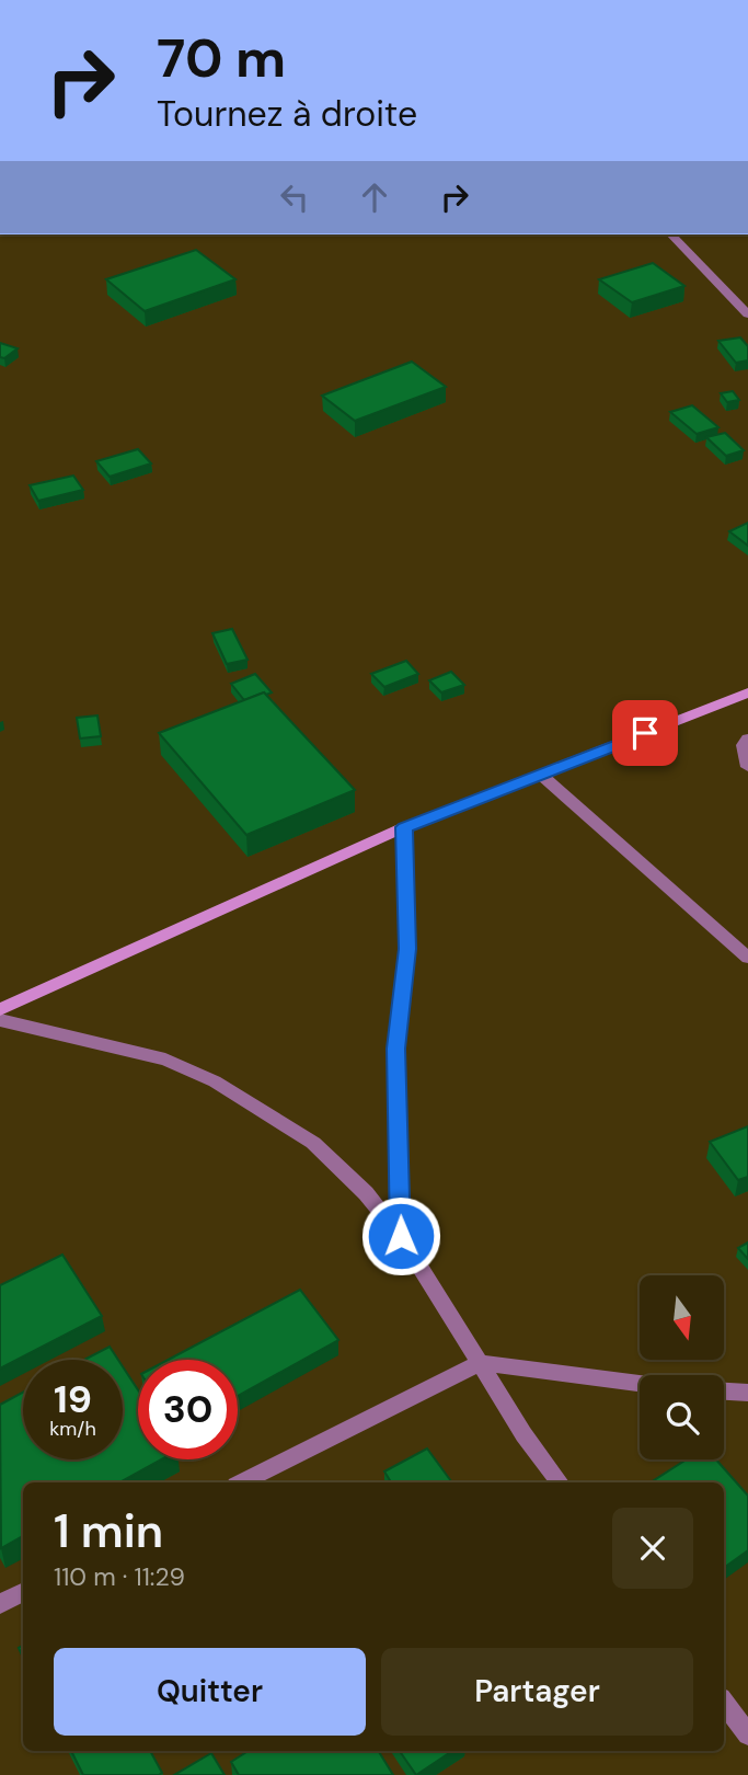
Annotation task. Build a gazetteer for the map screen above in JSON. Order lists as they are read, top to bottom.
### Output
{
  "north": "bottom",
  "page": {
    "turn": ["70 m", "Tournez à droite"],
    "speed": "19 km/h",
    "limit": "30",
    "heading": ["1 min", "110 m · 11:29"],
    "buttons": ["Quitter", "Partager"]
  }
}
